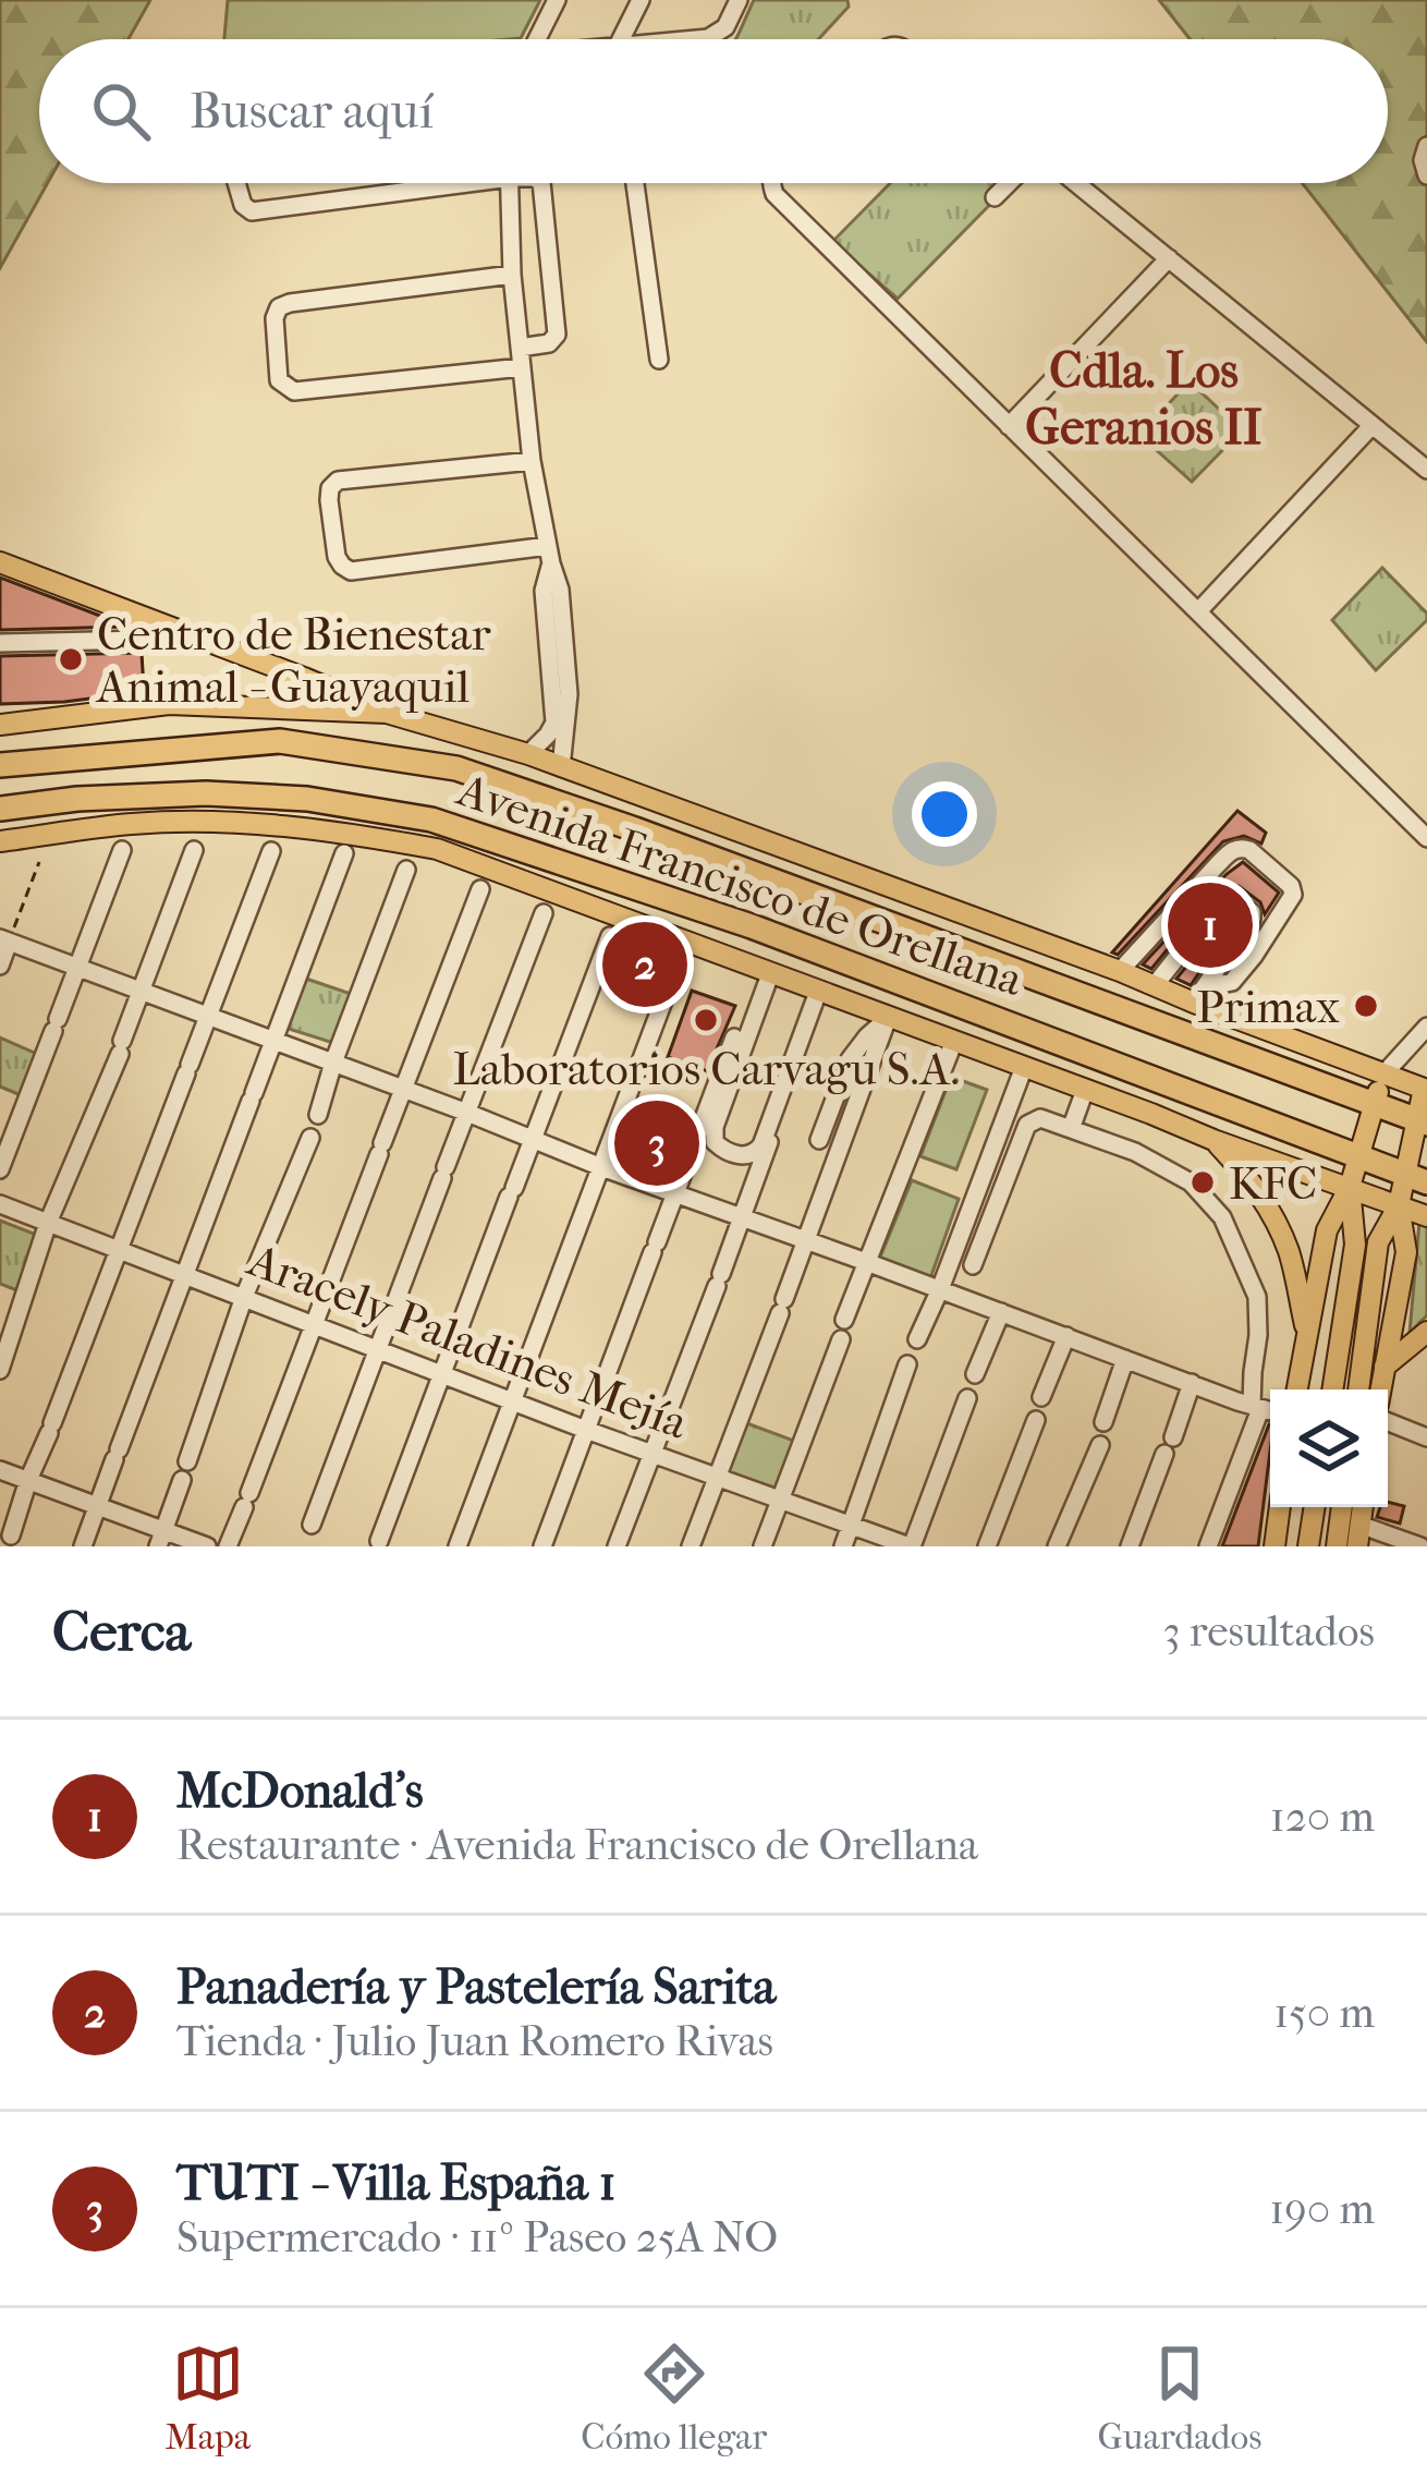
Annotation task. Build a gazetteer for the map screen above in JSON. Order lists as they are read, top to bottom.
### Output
{
  "streets": {
    "highway": ["Avenida Francisco de Orellana"],
    "street": ["Aracely Paladines Mejía"]
  },
  "districts": ["Cdla. Los Geranios II"],
  "places": [
    "Centro de Bienestar Animal - Guayaquil",
    "Primax",
    "Laboratorios Carvagu S.A.",
    "KFC"
  ],
  "page": {
    "search": "Buscar aquí",
    "pins": ["1", "2", "3"],
    "heading": ["Cerca", "3 resultados"],
    "list": [
      {
        "mark": "1",
        "name": "McDonald's",
        "note": "Restaurante · Avenida Francisco de Orellana",
        "value": "120 m"
      },
      {
        "mark": "2",
        "name": "Panadería y Pastelería Sarita",
        "note": "Tienda · Julio Juan Romero Rivas",
        "value": "150 m"
      },
      {
        "mark": "3",
        "name": "TUTI - Villa España 1",
        "note": "Supermercado · 11º Paseo 25A NO",
        "value": "190 m"
      }
    ],
    "nav": ["Mapa", "Cómo llegar", "Guardados"]
  }
}
